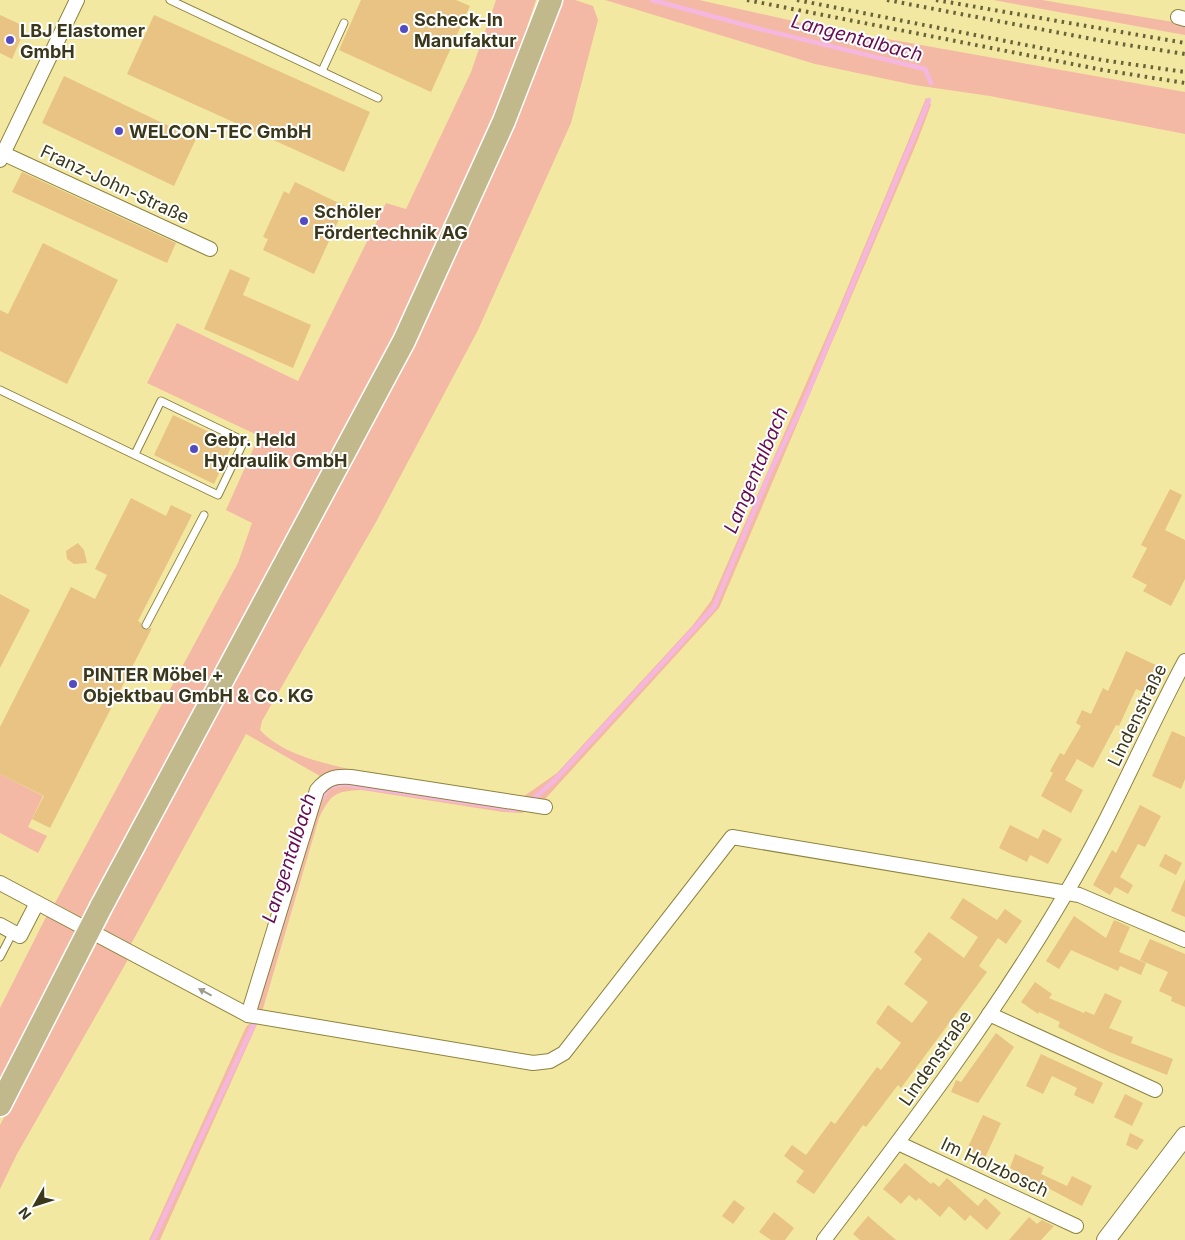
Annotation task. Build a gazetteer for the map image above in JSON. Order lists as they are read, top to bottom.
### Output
{
  "streets": {
    "street": ["Franz-John-Straße", "Lindenstraße", "Im Holzbosch"]
  },
  "crossings": [
    ["Lindenstraße", "Im Holzbosch"]
  ],
  "water": ["Langentalbach"],
  "places": [
    "Scheck-In Manufaktur",
    "LBJ Elastomer GmbH",
    "WELCON-TEC GmbH",
    "Schöler Fördertechnik AG",
    "Gebr. Held Hydraulik GmbH",
    "PINTER Möbel + Objektbau GmbH & Co. KG"
  ],
  "north": "bottom left"
}
